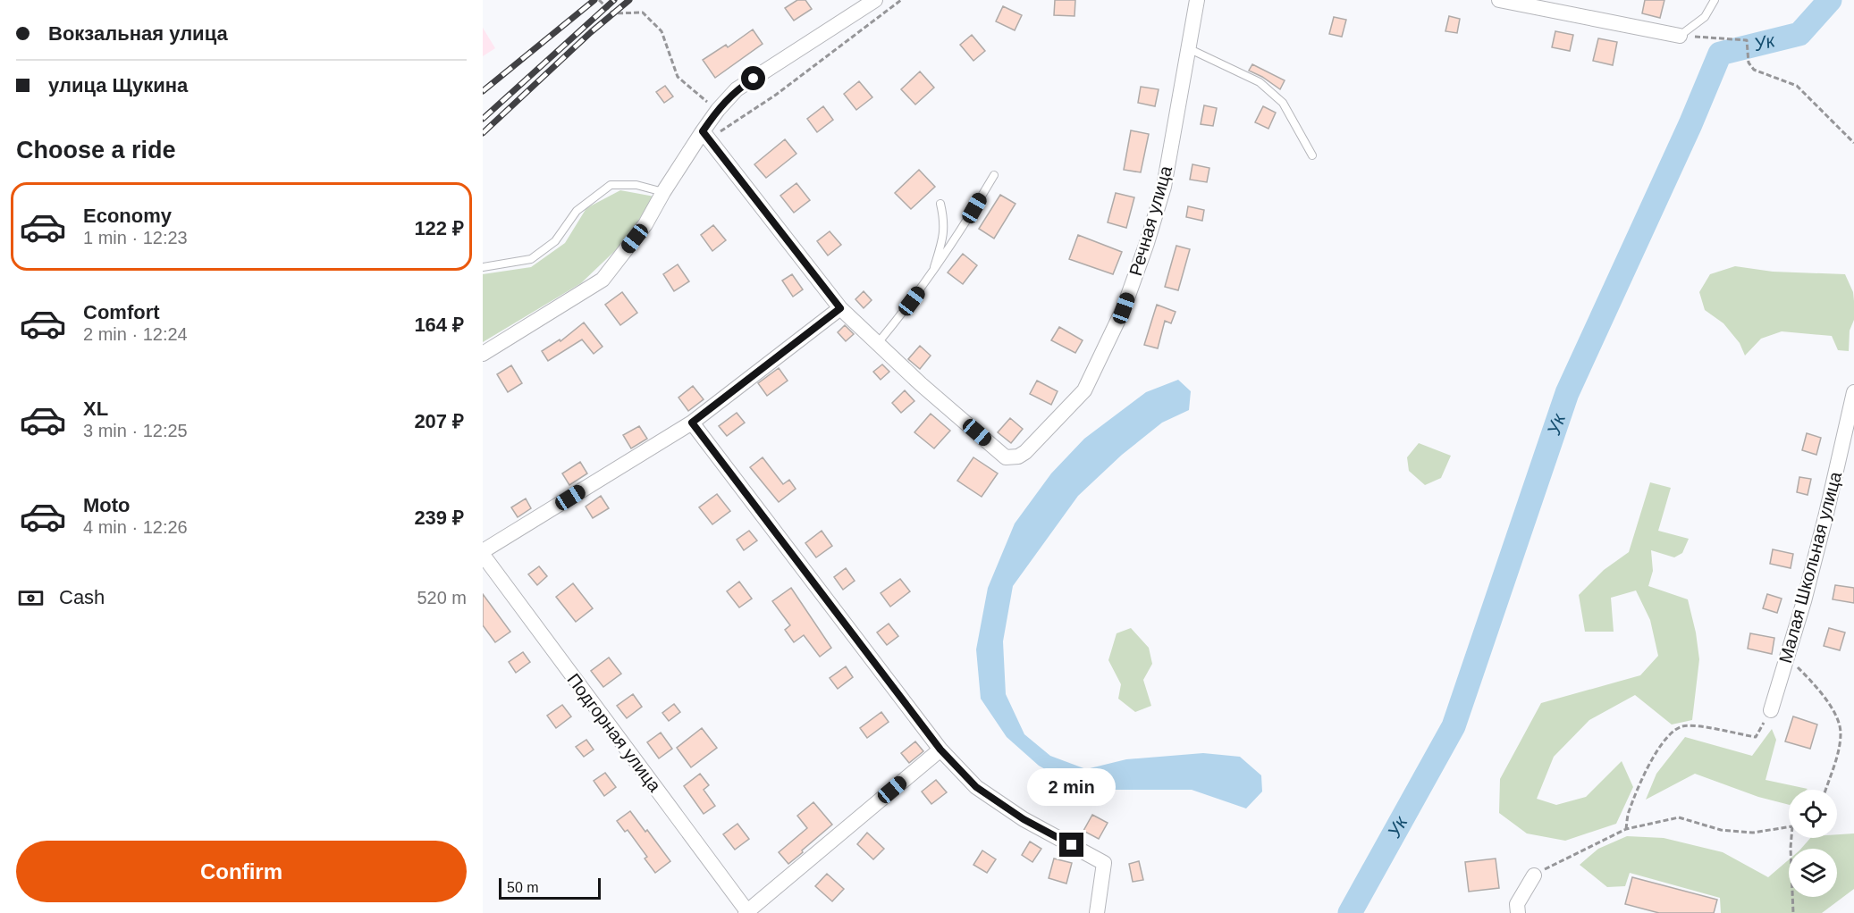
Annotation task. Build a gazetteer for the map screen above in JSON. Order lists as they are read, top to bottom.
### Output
{
  "streets": {
    "street": ["Речная улица", "Малая Школьная улица", "Подгорная улица"]
  },
  "water": ["Ук"],
  "scale_bar": "50 m",
  "page": {
    "banner": ["Вокзальная улица", "улица Щукина"],
    "heading": "Choose a ride",
    "list": [
      {
        "name": "Economy",
        "note": "1 min · 12:23",
        "value": "122 ₽"
      },
      {
        "name": "Comfort",
        "note": "2 min · 12:24",
        "value": "164 ₽"
      },
      {
        "name": "XL",
        "note": "3 min · 12:25",
        "value": "207 ₽"
      },
      {
        "name": "Moto",
        "note": "4 min · 12:26",
        "value": "239 ₽"
      }
    ],
    "pay": ["Cash", "520 m"],
    "bubble": "2 min",
    "buttons": "Confirm",
    "scale": "50 m"
  }
}
